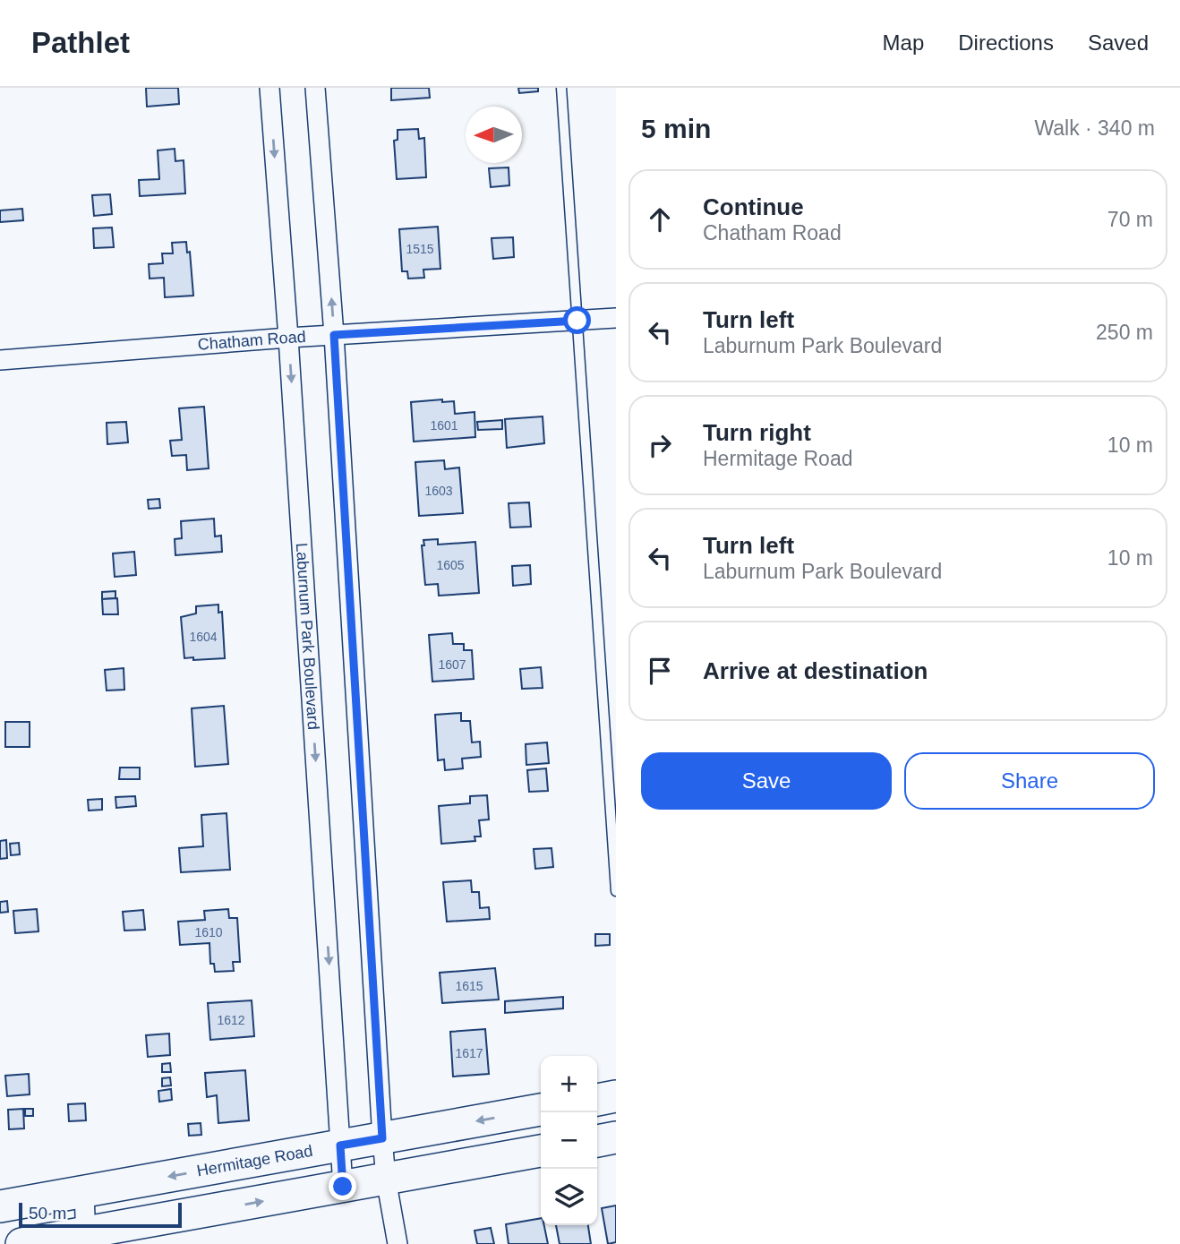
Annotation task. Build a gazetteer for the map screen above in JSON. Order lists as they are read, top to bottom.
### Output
{
  "streets": {
    "main road": ["Hermitage Road"],
    "street": ["Chatham Road", "Laburnum Park Boulevard"]
  },
  "crossings": [
    ["Chatham Road", "Laburnum Park Boulevard"],
    ["Laburnum Park Boulevard", "Hermitage Road"]
  ],
  "house_numbers": [
    "1515",
    "1601",
    "1603",
    "1605",
    "1604",
    "1607",
    "1610",
    "1615",
    "1612",
    "1617"
  ],
  "scale_bar": "50 m",
  "north": "left",
  "page": {
    "header": "Pathlet",
    "nav": ["Map", "Directions", "Saved"],
    "heading": ["5 min", "Walk · 340 m"],
    "list": [
      ["Continue", "Chatham Road", "70 m"],
      ["Turn left", "Laburnum Park Boulevard", "250 m"],
      ["Turn right", "Hermitage Road", "10 m"],
      ["Turn left", "Laburnum Park Boulevard", "10 m"],
      "Arrive at destination"
    ],
    "buttons": ["Save", "Share"],
    "map_buttons": ["+", "−"],
    "scale": "50 m"
  }
}
